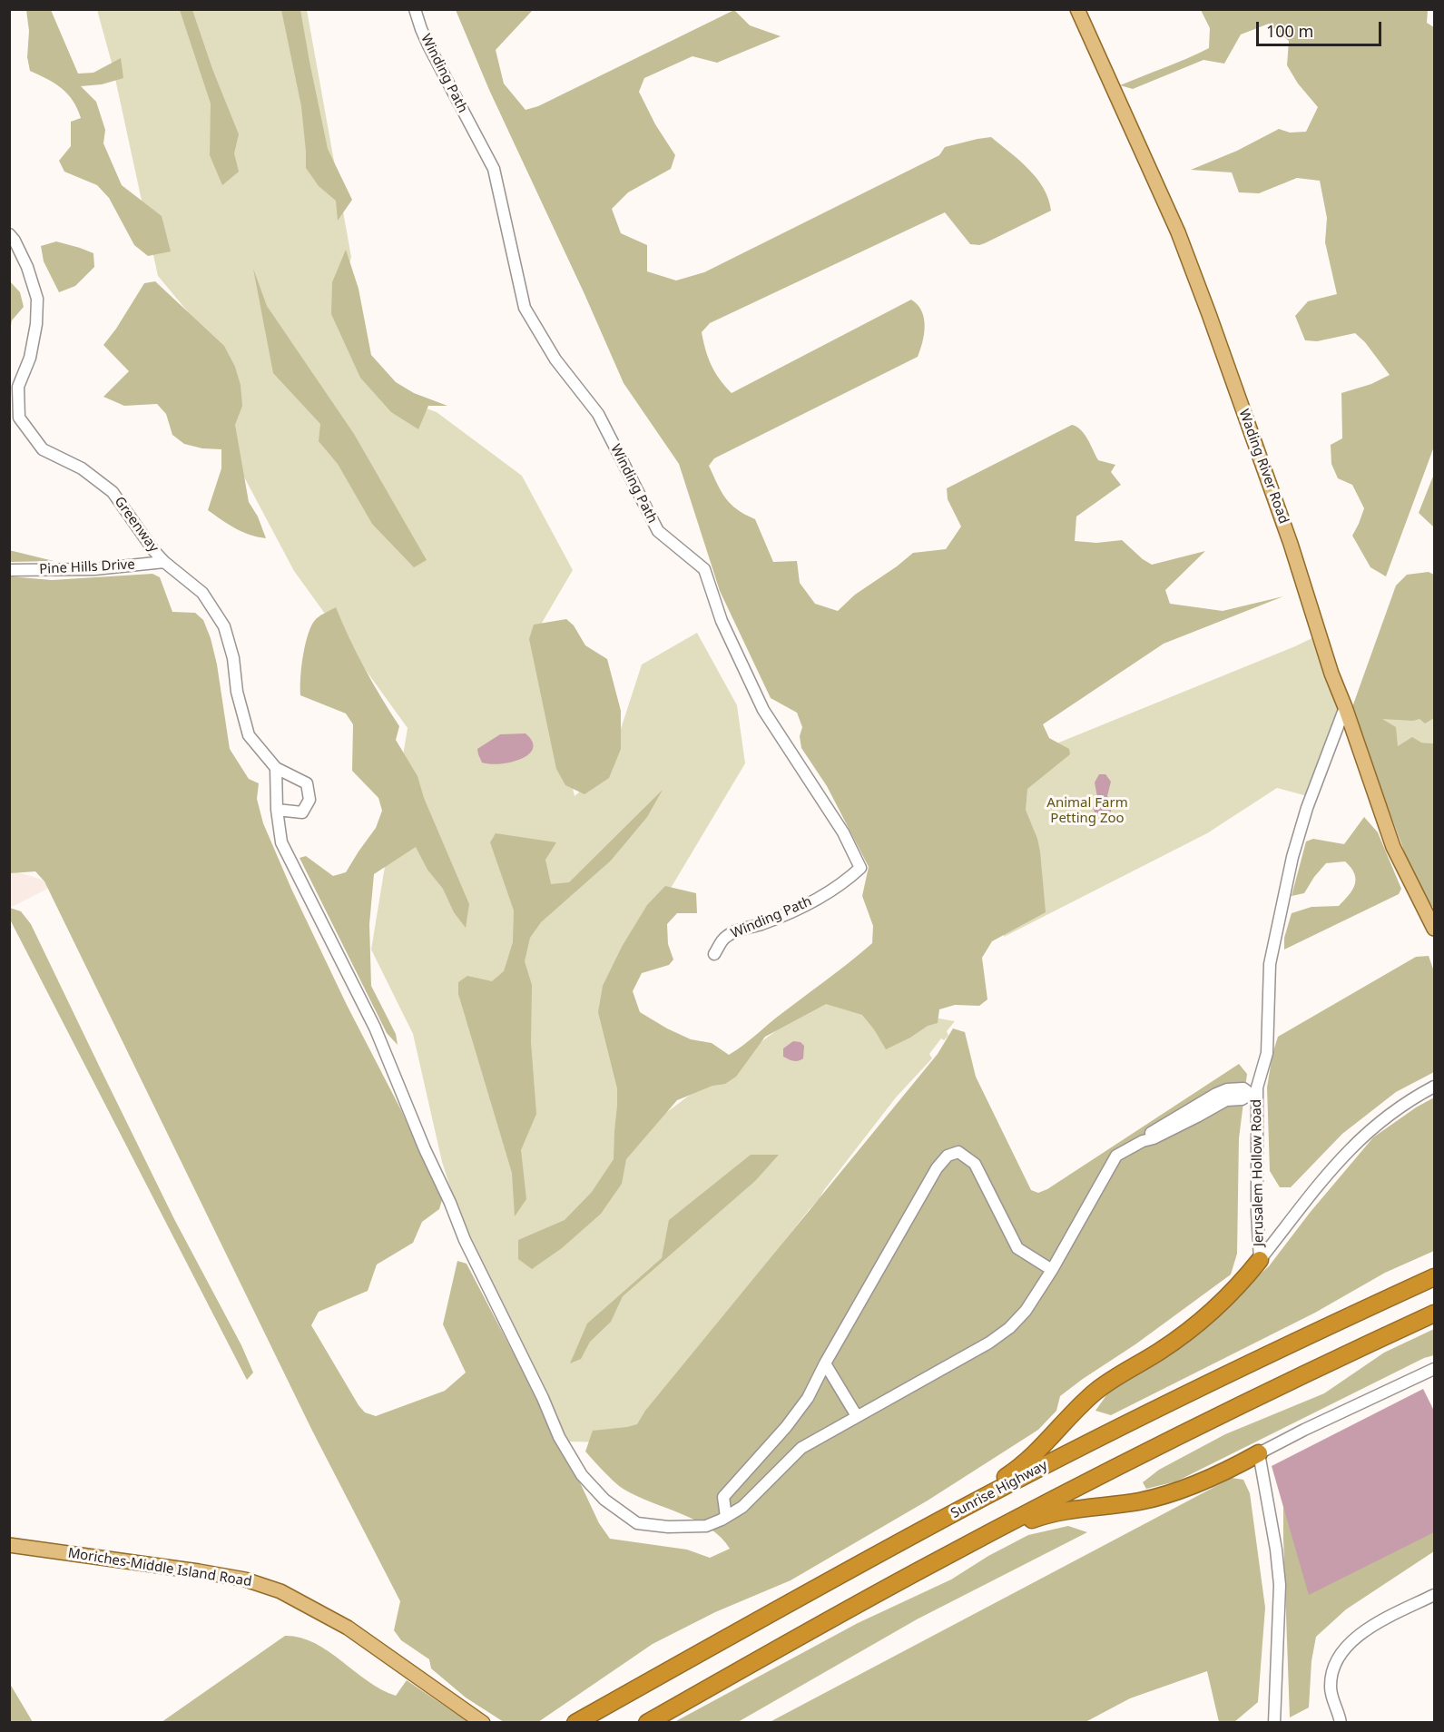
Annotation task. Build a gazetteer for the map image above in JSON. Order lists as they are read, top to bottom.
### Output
{
  "streets": {
    "highway": ["Sunrise Highway"],
    "main road": ["Wading River Road", "Moriches-Middle Island Road"],
    "street": [
      "Winding Path",
      "Greenway",
      "Pine Hills Drive",
      "Jerusalem Hollow Road"
    ]
  },
  "crossings": [
    ["Wading River Road", "Jerusalem Hollow Road"],
    ["Greenway", "Pine Hills Drive"]
  ],
  "parks": ["Animal Farm Petting Zoo"],
  "scale_bar": "100 m"
}
